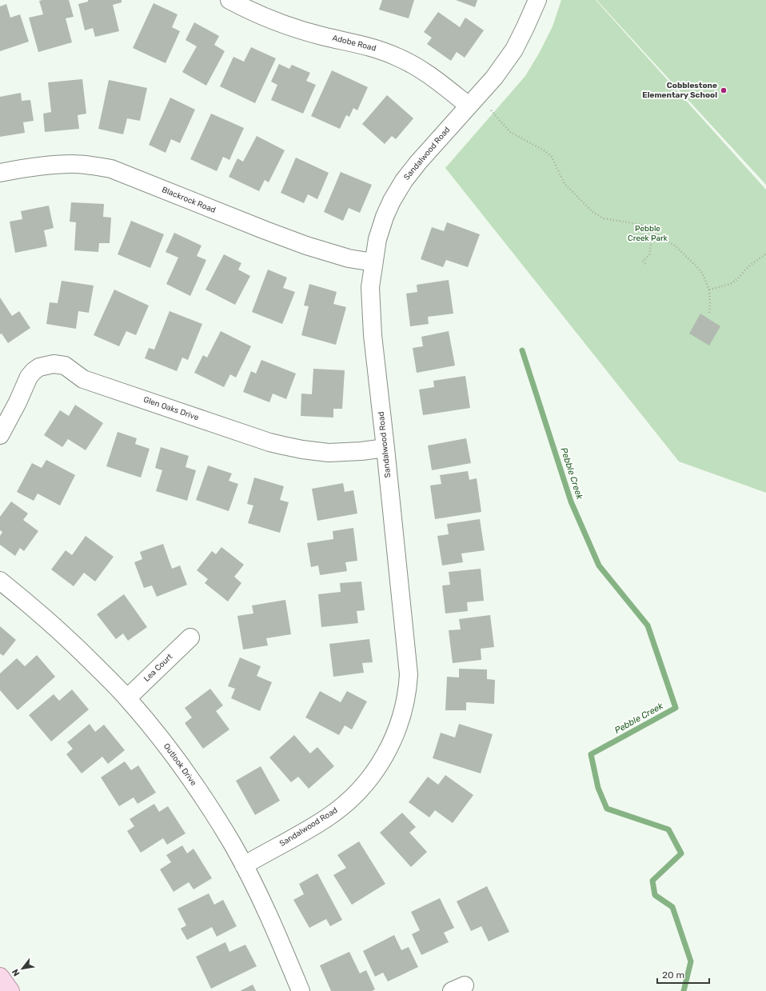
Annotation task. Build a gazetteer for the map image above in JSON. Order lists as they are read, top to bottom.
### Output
{
  "streets": {
    "street": [
      "Adobe Road",
      "Sandalwood Road",
      "Blackrock Road",
      "Glen Oaks Drive",
      "Lea Court",
      "Outlook Drive"
    ]
  },
  "crossings": [
    ["Adobe Road", "Sandalwood Road"],
    ["Sandalwood Road", "Blackrock Road"],
    ["Sandalwood Road", "Glen Oaks Drive"],
    ["Sandalwood Road", "Outlook Drive"],
    ["Lea Court", "Outlook Drive"]
  ],
  "water": ["Pebble Creek"],
  "parks": ["Pebble Creek Park"],
  "places": ["Cobblestone Elementary School"],
  "scale_bar": "20 m",
  "north": "bottom left"
}
